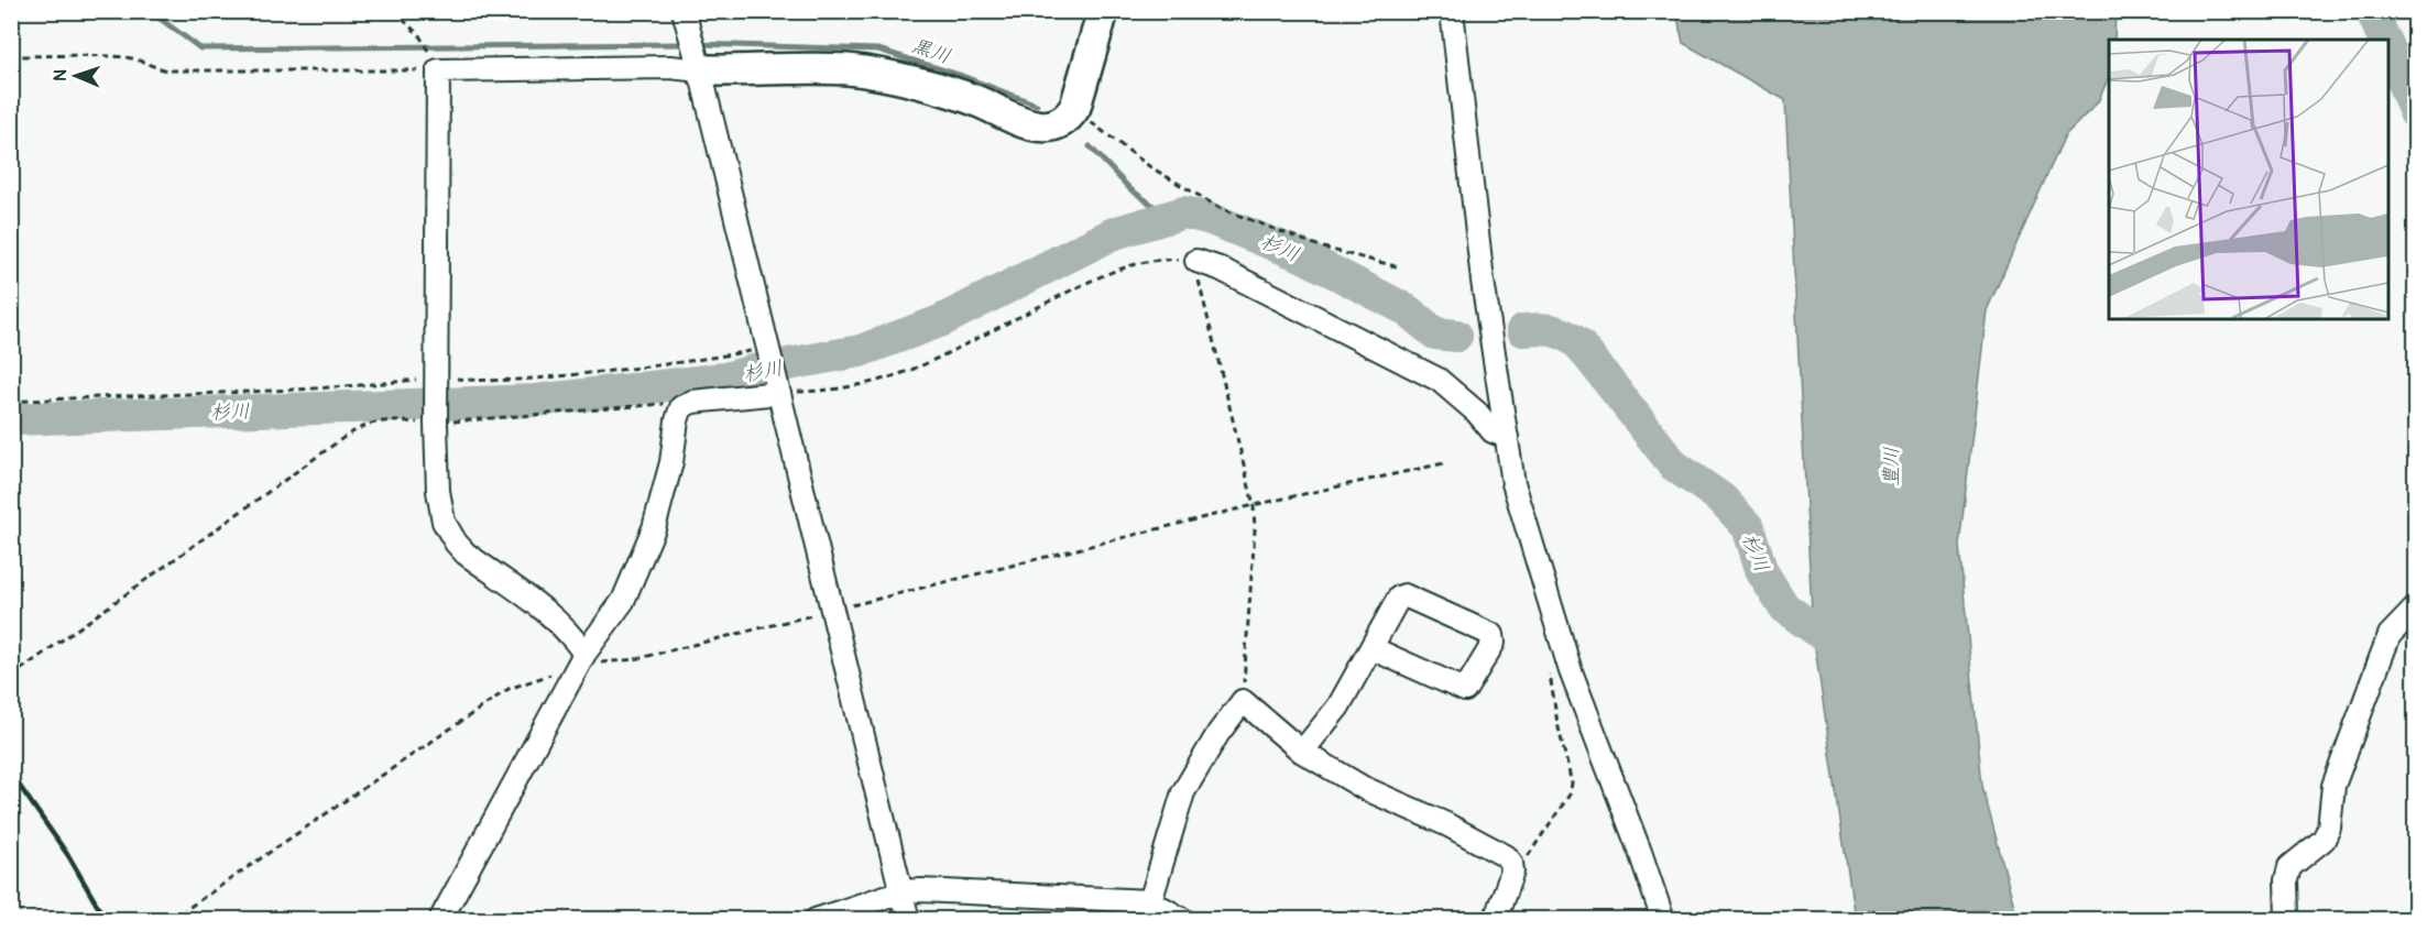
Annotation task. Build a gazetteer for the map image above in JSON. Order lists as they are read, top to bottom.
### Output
{
  "water": ["黒川", "杉川", "豊川"],
  "north": "left"
}
